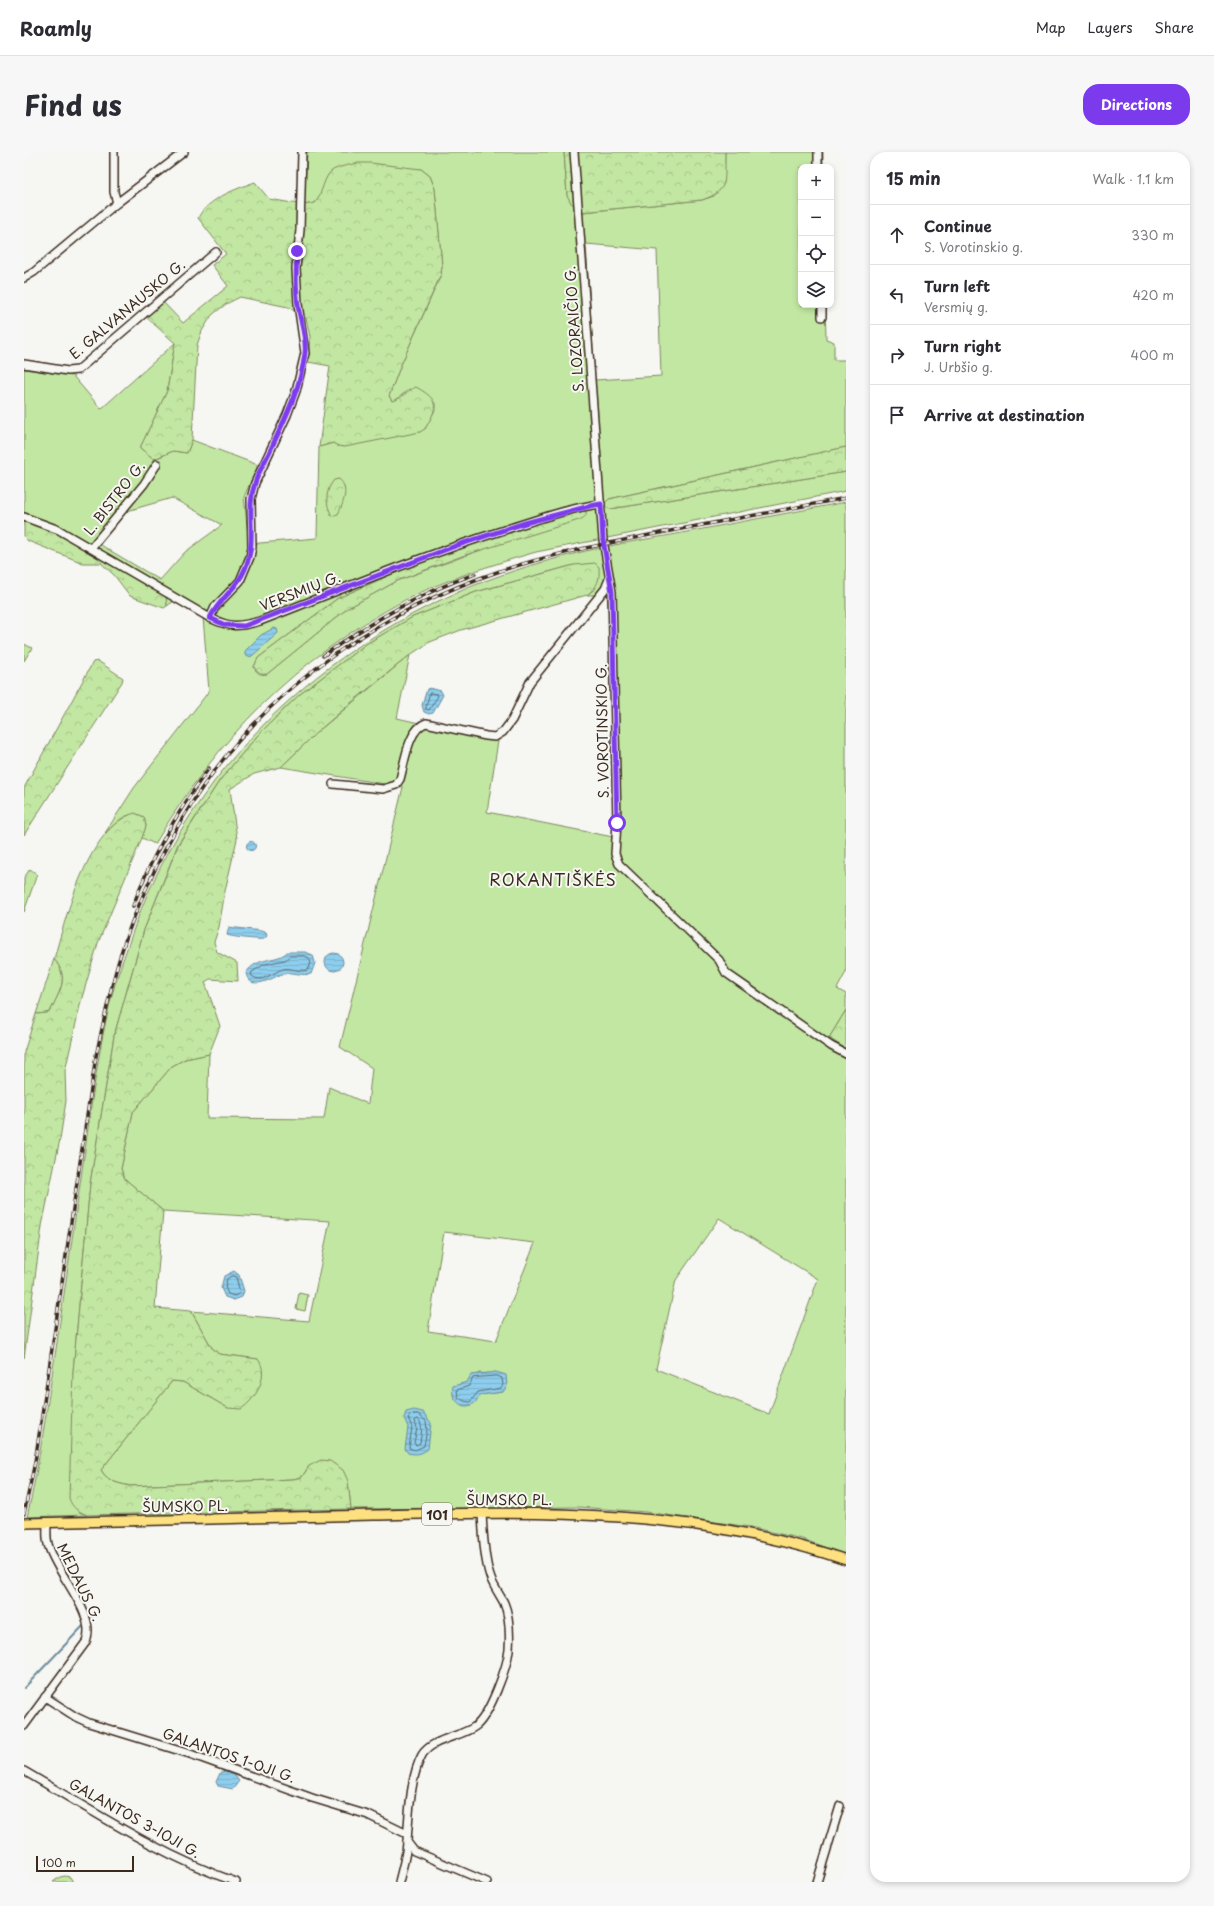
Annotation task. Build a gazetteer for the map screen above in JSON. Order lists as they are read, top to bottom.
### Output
{
  "streets": {
    "main road": ["ŠUMSKO PL.", "101"],
    "street": [
      "E. GALVANAUSKO G.",
      "S. LOZORAIČIO G.",
      "L. BISTRO G.",
      "VERSMIŲ G.",
      "S. VOROTINSKIO G.",
      "MEDAUS G.",
      "GALANTOS 1-OJI G.",
      "GALANTOS 3-IOJI G."
    ]
  },
  "crossings": [
    ["S. LOZORAIČIO G.", "VERSMIŲ G."],
    ["S. LOZORAIČIO G.", "S. VOROTINSKIO G."],
    ["L. BISTRO G.", "VERSMIŲ G."],
    ["VERSMIŲ G.", "S. VOROTINSKIO G."],
    ["ŠUMSKO PL.", "MEDAUS G."],
    ["MEDAUS G.", "GALANTOS 1-OJI G."]
  ],
  "districts": ["ROKANTIŠKĖS"],
  "scale_bar": "100 m",
  "page": {
    "header": "Roamly",
    "nav": ["Map", "Layers", "Share"],
    "title": "Find us",
    "buttons": "Directions",
    "heading": ["15 min", "Walk · 1.1 km"],
    "map_buttons": ["+", "−"],
    "list": [
      ["Continue", "S. Vorotinskio g.", "330 m"],
      ["Turn left", "Versmių g.", "420 m"],
      ["Turn right", "J. Urbšio g.", "400 m"],
      "Arrive at destination"
    ],
    "scale": "100 m"
  }
}
